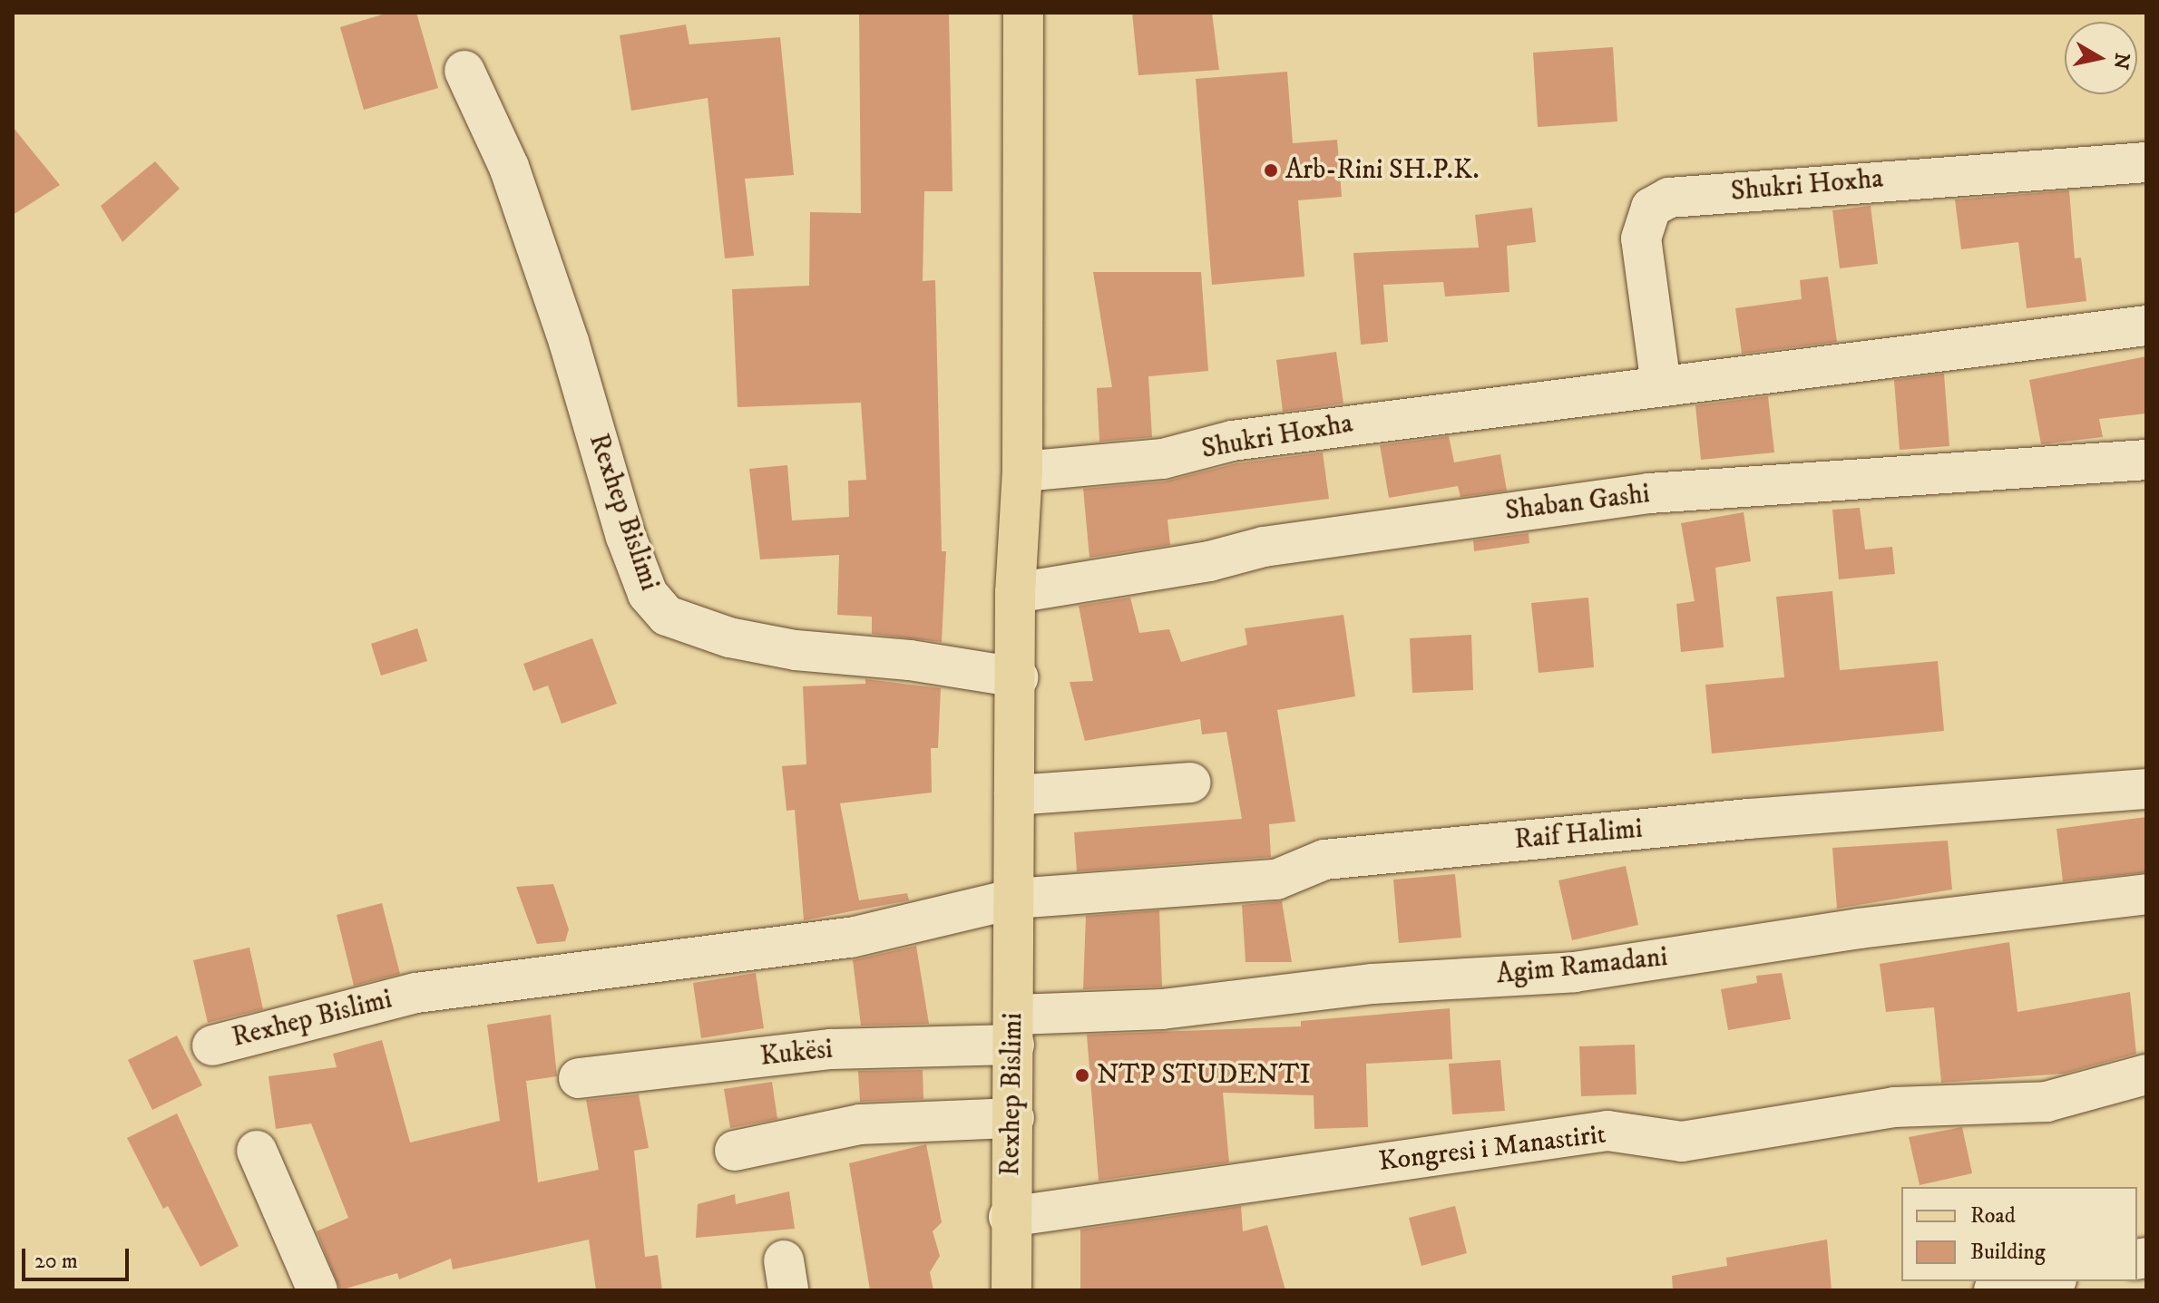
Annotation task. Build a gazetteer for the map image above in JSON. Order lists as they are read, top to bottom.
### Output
{
  "streets": {
    "main road": ["Rexhep Bislimi"],
    "street": [
      "Shukri Hoxha",
      "Shaban Gashi",
      "Raif Halimi",
      "Agim Ramadani",
      "Kukësi",
      "Kongresi i Manastirit"
    ]
  },
  "crossings": [
    ["Shukri Hoxha", "Rexhep Bislimi"],
    ["Shaban Gashi", "Rexhep Bislimi"],
    ["Rexhep Bislimi", "Raif Halimi"],
    ["Rexhep Bislimi", "Agim Ramadani"],
    ["Rexhep Bislimi", "Kukësi"],
    ["Rexhep Bislimi", "Kongresi i Manastirit"],
    ["Agim Ramadani", "Kukësi"]
  ],
  "places": ["Arb-Rini SH.P.K.", "NTP STUDENTI"],
  "legend": ["Road", "Building"],
  "scale_bar": "20 m",
  "north": "right"
}
